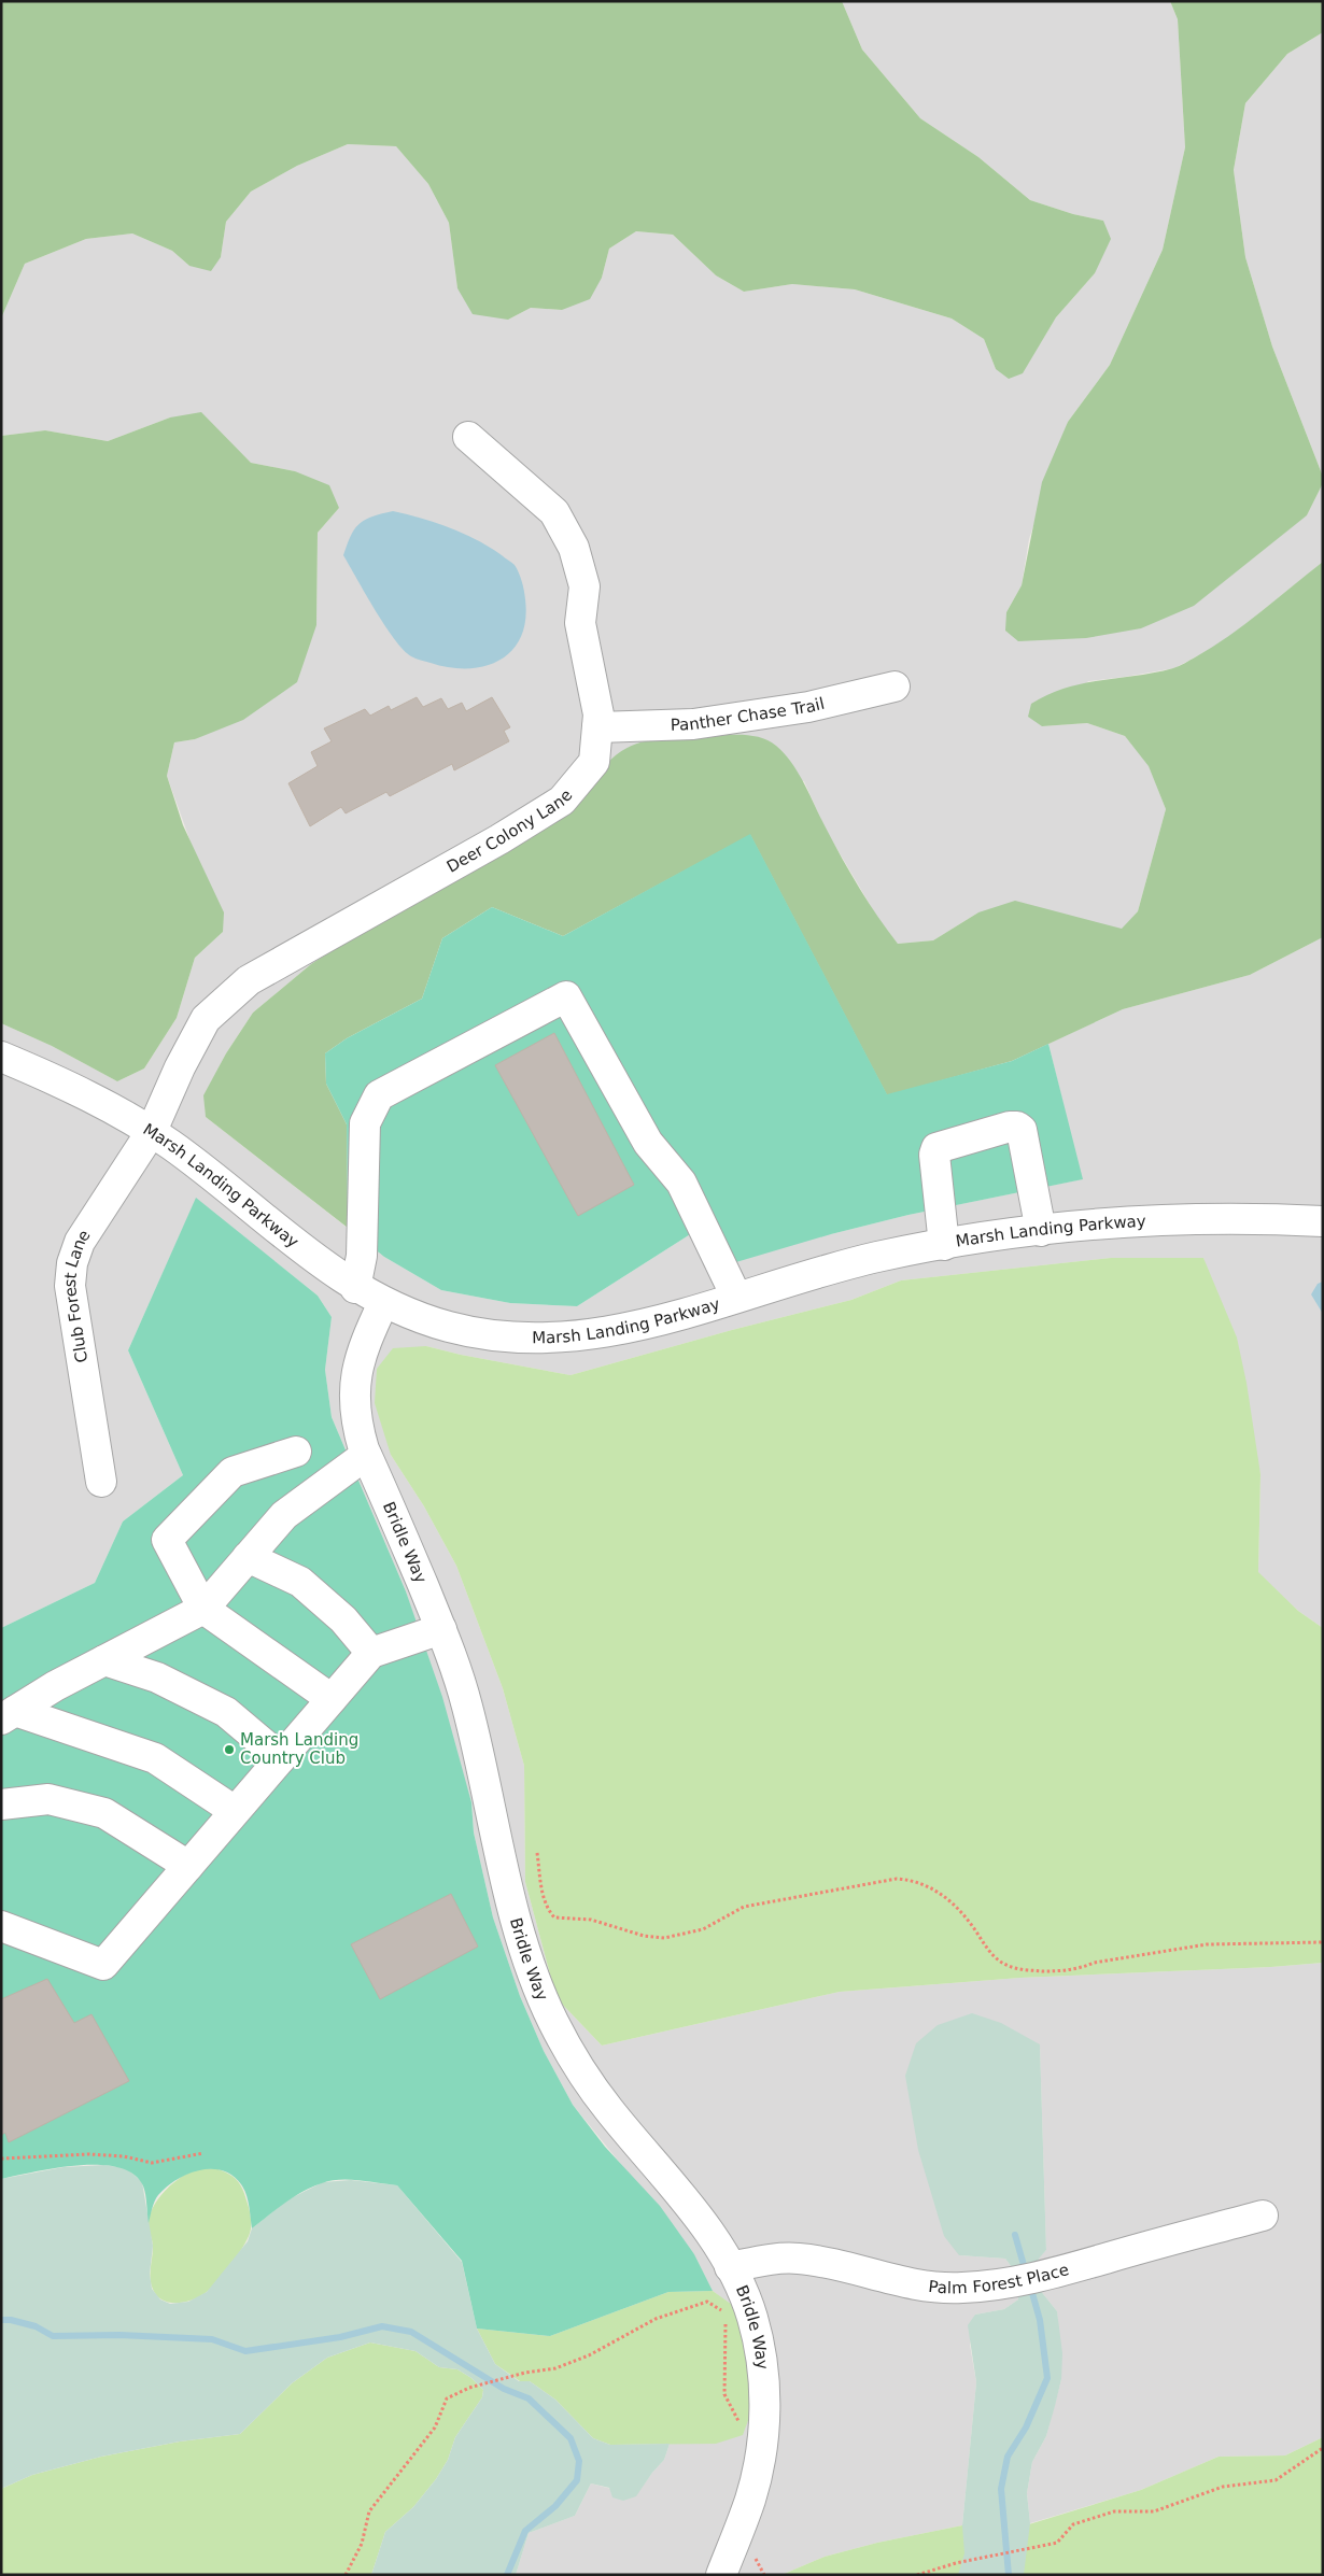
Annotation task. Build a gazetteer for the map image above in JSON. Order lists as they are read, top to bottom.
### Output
{
  "streets": {
    "street": [
      "Panther Chase Trail",
      "Deer Colony Lane",
      "Marsh Landing Parkway",
      "Club Forest Lane",
      "Bridle Way",
      "Palm Forest Place"
    ]
  },
  "crossings": [
    ["Panther Chase Trail", "Deer Colony Lane"],
    ["Deer Colony Lane", "Marsh Landing Parkway"],
    ["Deer Colony Lane", "Club Forest Lane"],
    ["Marsh Landing Parkway", "Club Forest Lane"],
    ["Marsh Landing Parkway", "Bridle Way"],
    ["Bridle Way", "Palm Forest Place"]
  ],
  "places": ["Marsh Landing Country Club"]
}
